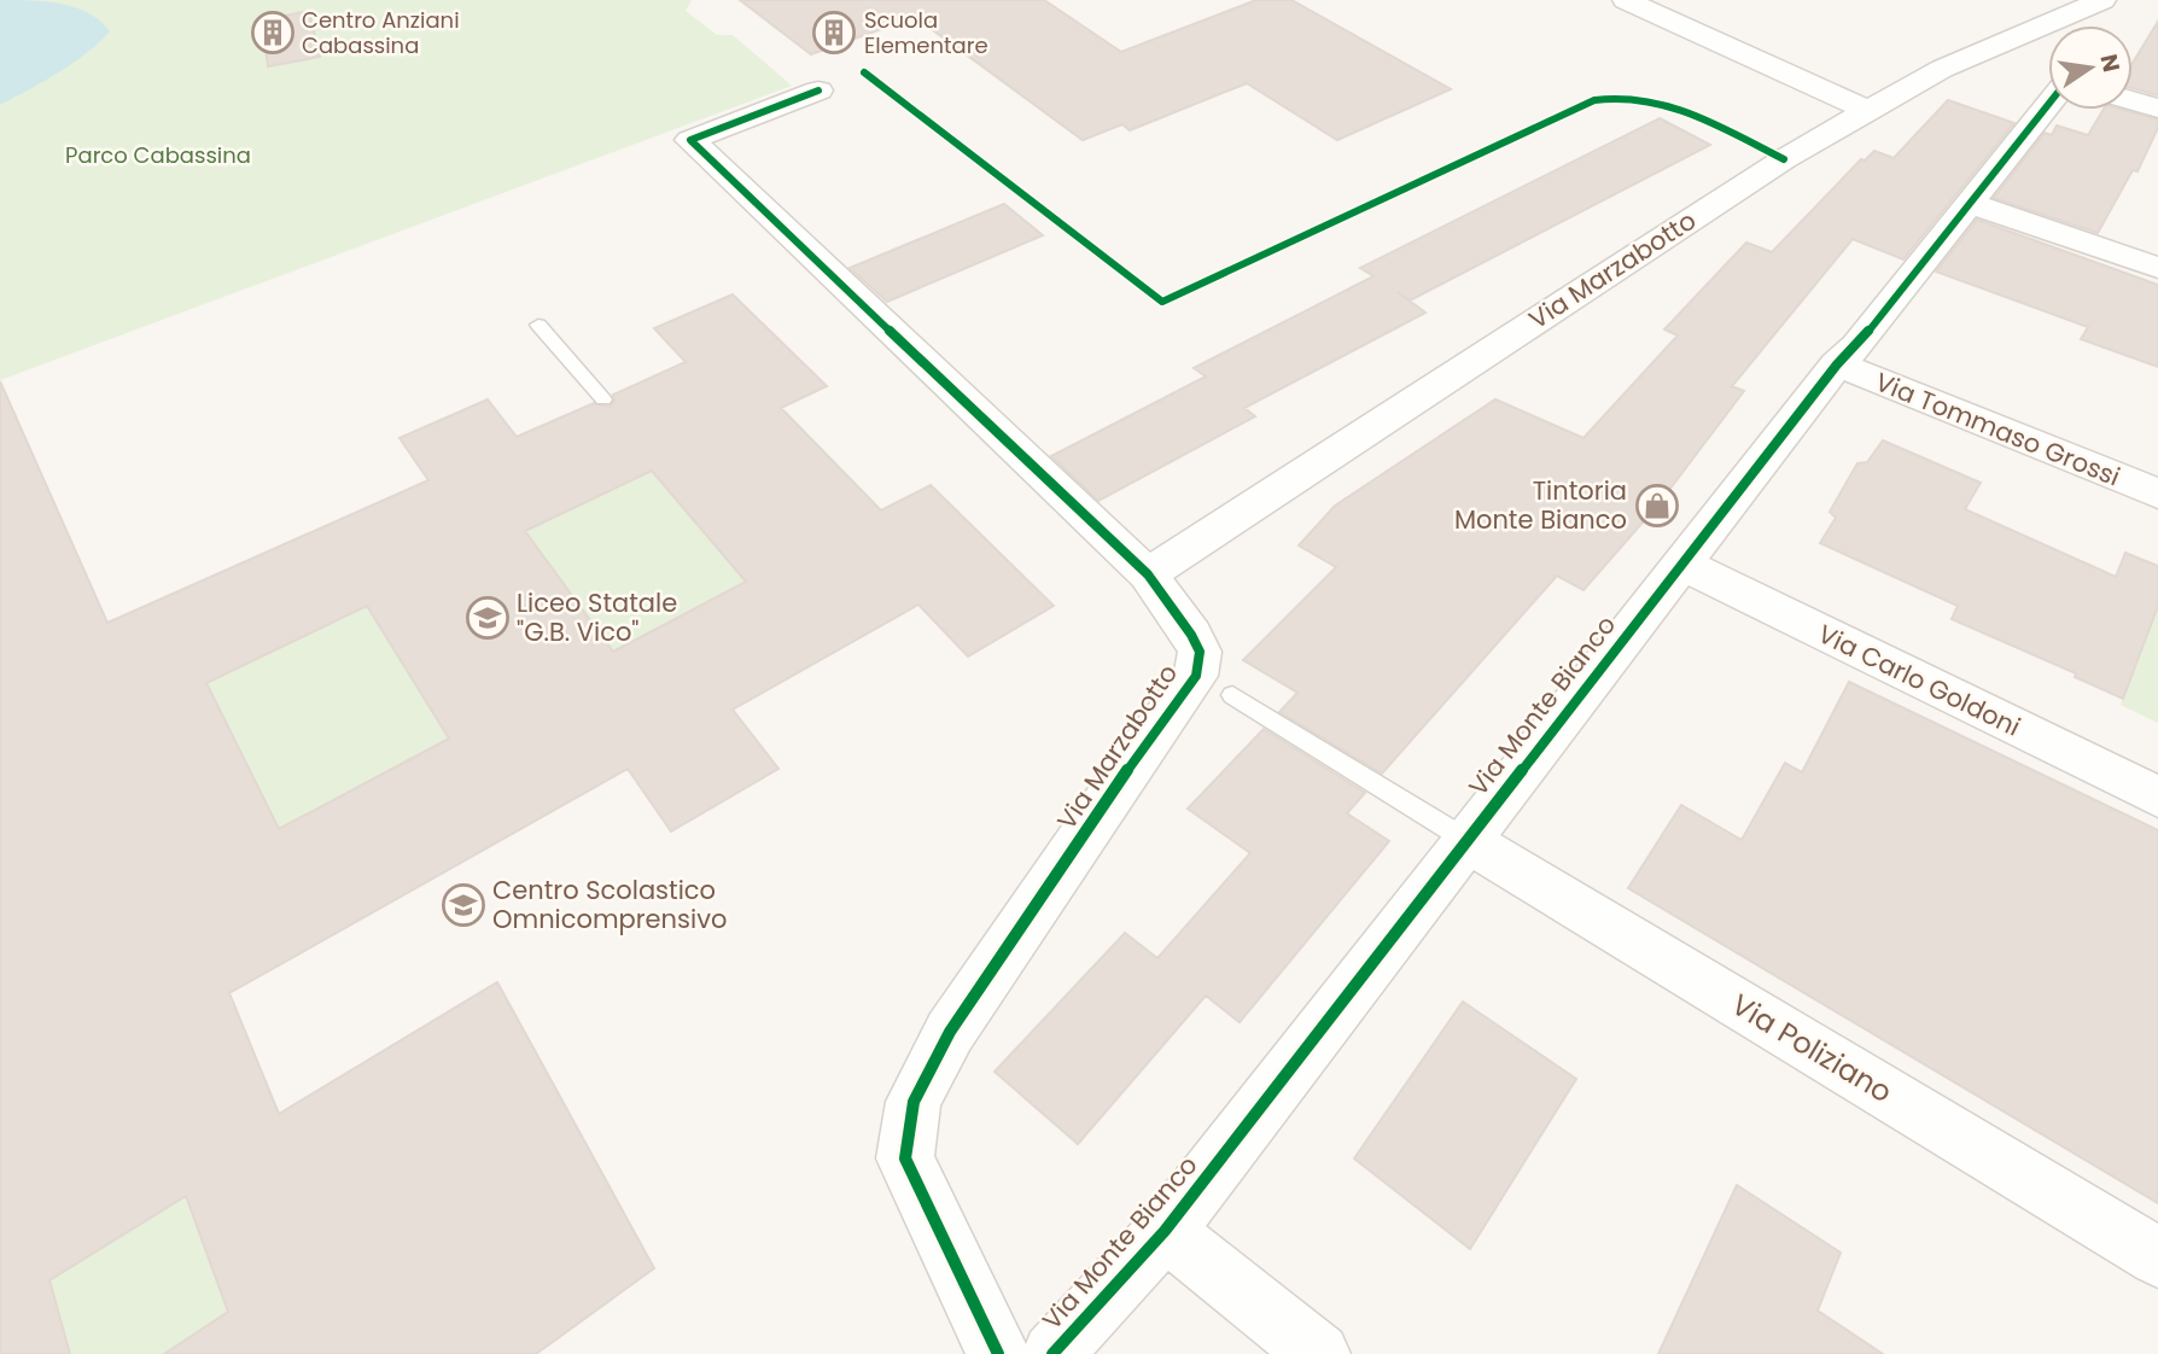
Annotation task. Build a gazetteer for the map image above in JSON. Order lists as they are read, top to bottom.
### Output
{
  "streets": {
    "street": [
      "Via Marzabotto",
      "Via Tommaso Grossi",
      "Via Carlo Goldoni",
      "Via Monte Bianco",
      "Via Poliziano"
    ]
  },
  "crossings": [
    ["Via Tommaso Grossi", "Via Monte Bianco"],
    ["Via Carlo Goldoni", "Via Monte Bianco"],
    ["Via Monte Bianco", "Via Poliziano"]
  ],
  "parks": ["Parco Cabassina"],
  "places": {
    "building": ["Centro Anziani Cabassina", "Scuola Elementare"],
    "shop": ["Tintoria Monte Bianco"],
    "school or university": ["Liceo Statale \"G.B. Vico\"", "Centro Scolastico Omnicomprensivo"]
  },
  "north": "right"
}
